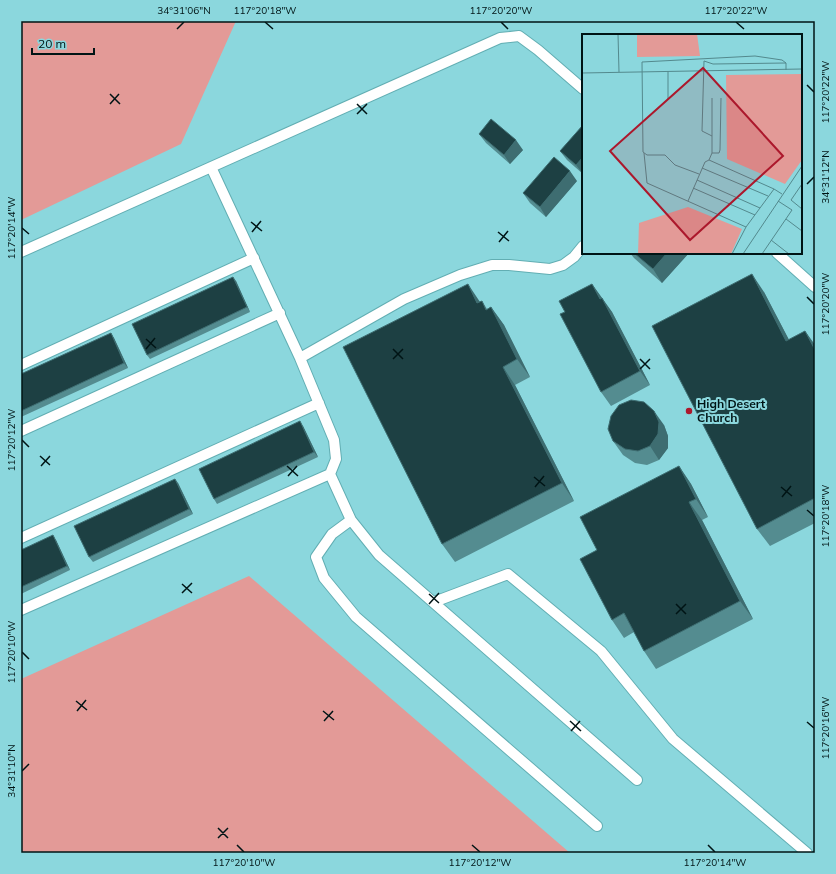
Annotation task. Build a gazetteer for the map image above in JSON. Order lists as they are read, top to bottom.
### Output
{
  "places": ["High Desert Church"],
  "scale_bar": "20 m",
  "coordinates": [
    "34°31'06\"N",
    "117°20'18\"W",
    "117°20'20\"W",
    "117°20'22\"W",
    "34°31'12\"N",
    "117°20'14\"W",
    "117°20'12\"W",
    "117°20'10\"W",
    "117°20'16\"W",
    "34°31'10\"N"
  ]
}
